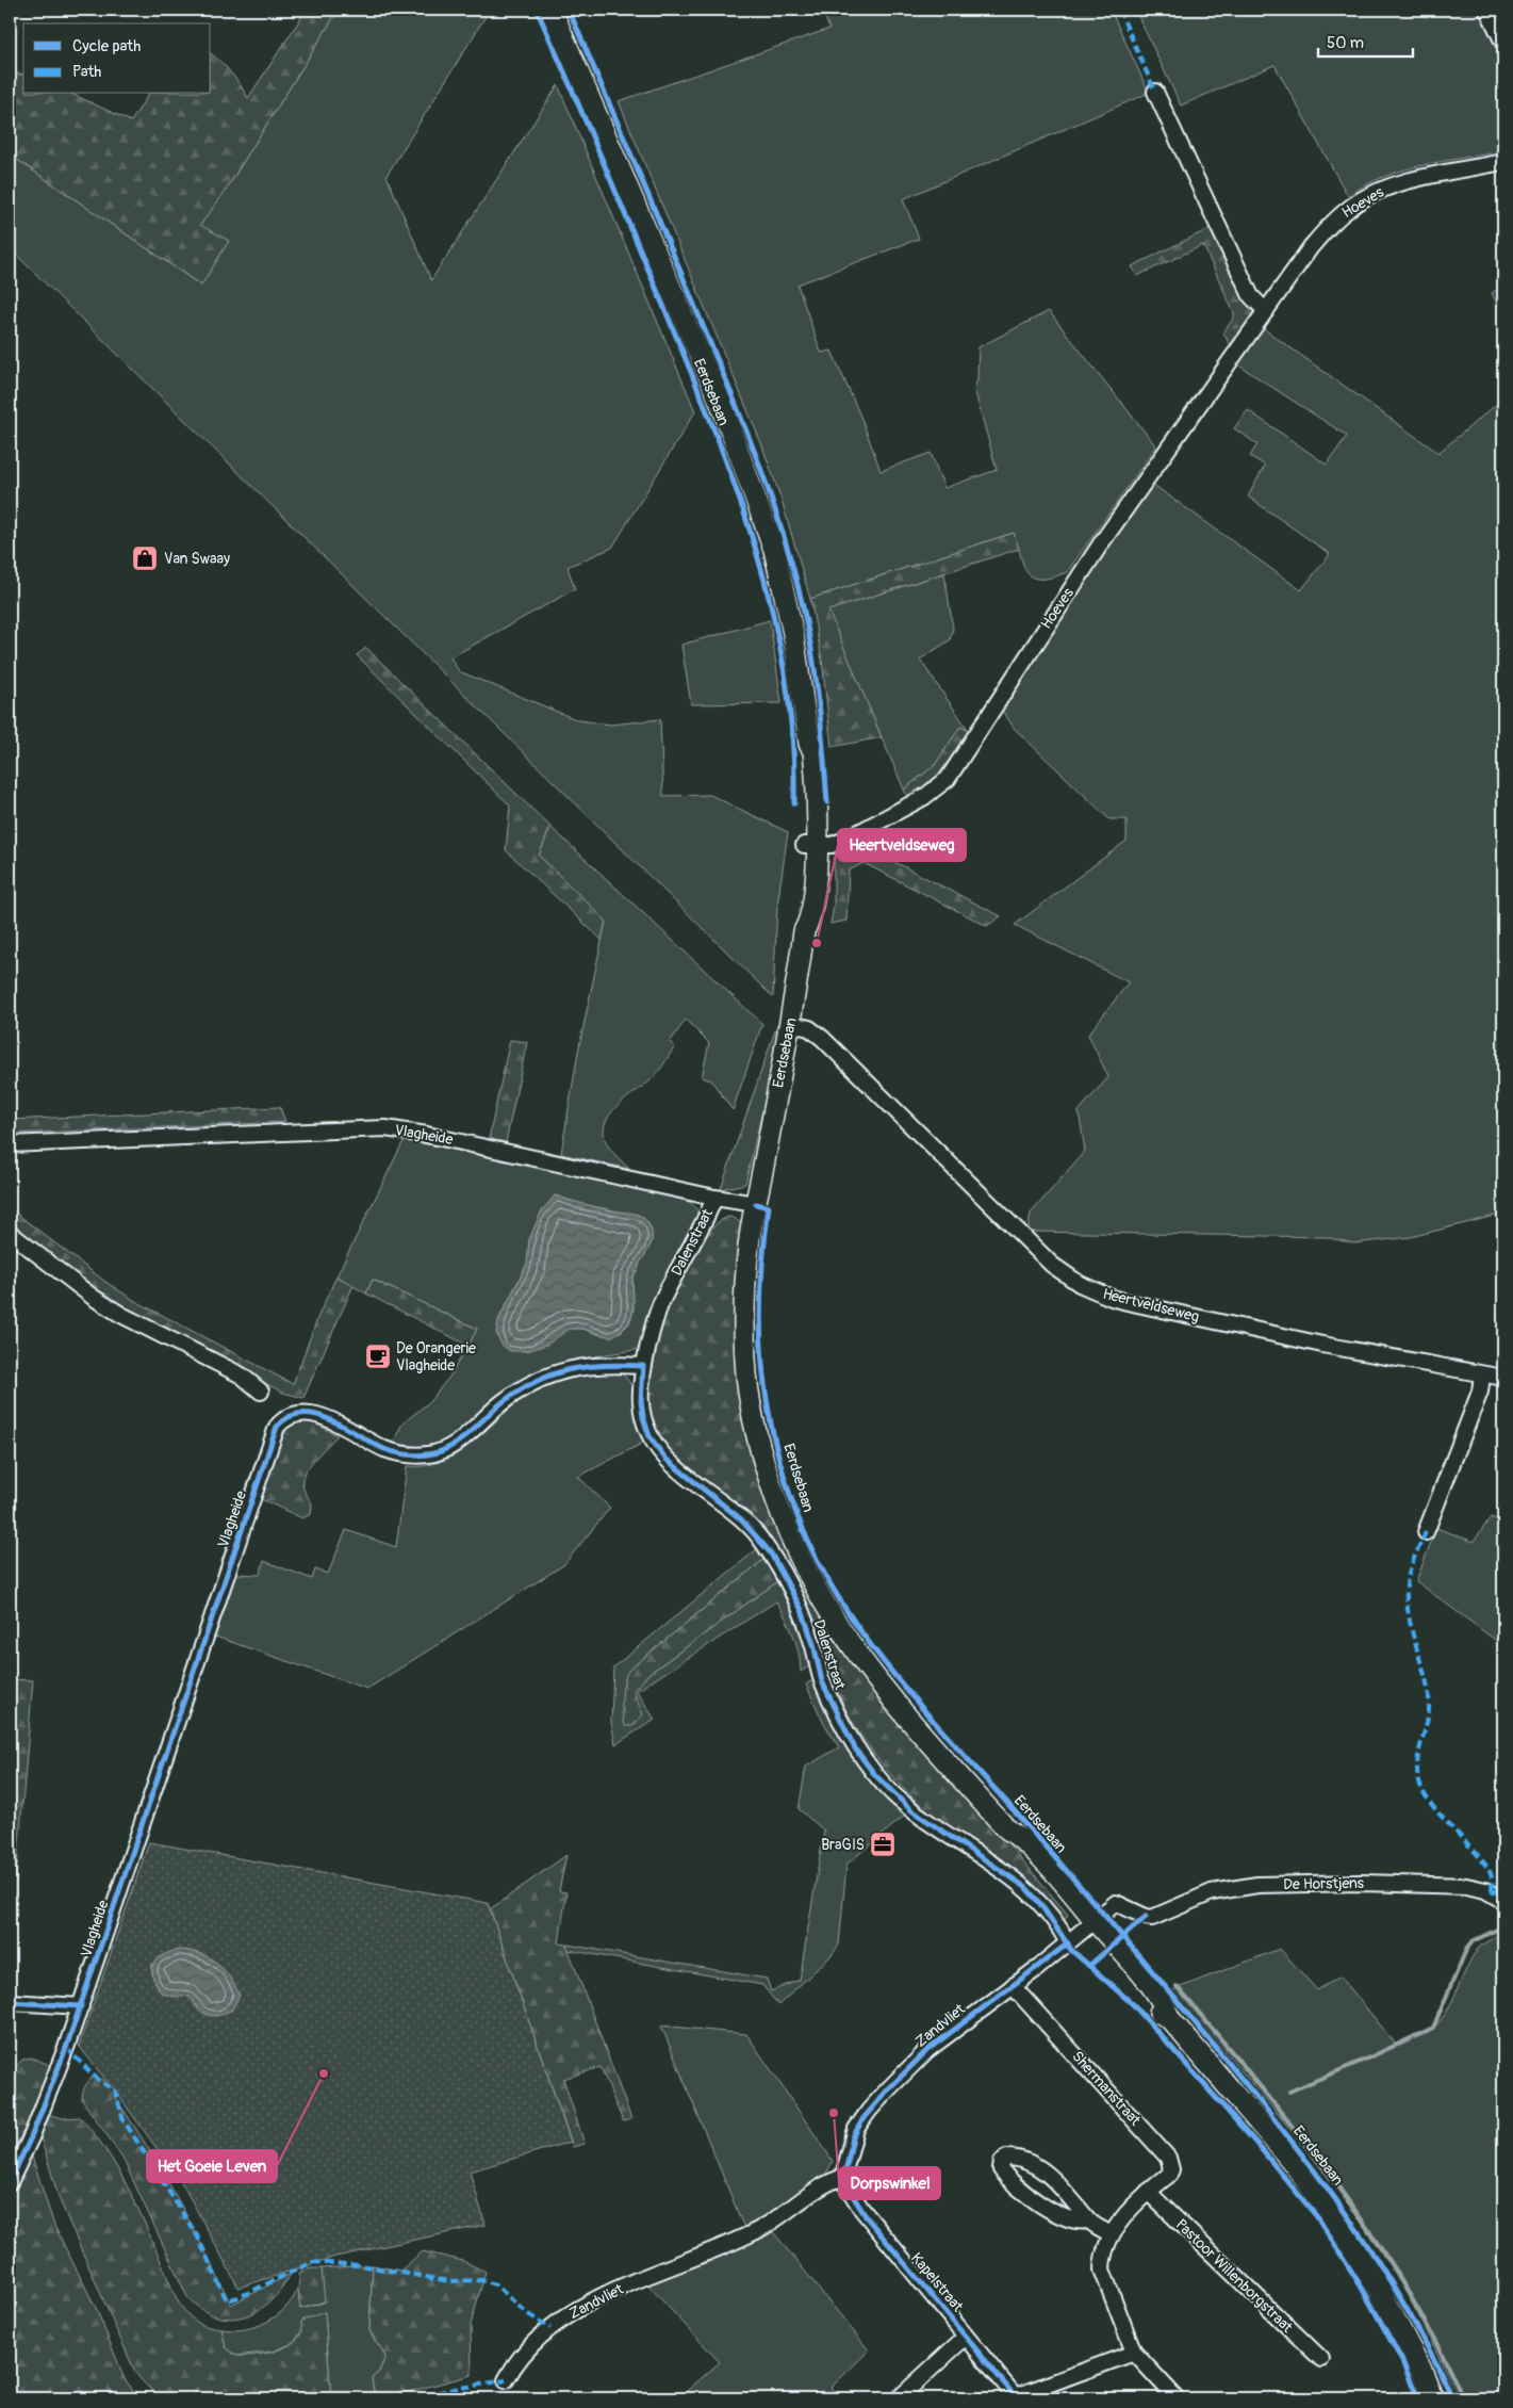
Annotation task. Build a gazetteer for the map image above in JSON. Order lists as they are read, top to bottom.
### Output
{
  "streets": {
    "main road": ["Eerdsebaan"],
    "street": [
      "Hoeves",
      "Vlagheide",
      "Dalenstraat",
      "Heertveldseweg",
      "De Horstjens",
      "Zandvliet",
      "Shermanstraat",
      "Pastoor Willenborgstraat",
      "Kapelstraat"
    ]
  },
  "crossings": [
    ["Hoeves", "Eerdsebaan"],
    ["Eerdsebaan", "Vlagheide"],
    ["Eerdsebaan", "Heertveldseweg"],
    ["Eerdsebaan", "De Horstjens"],
    ["Eerdsebaan", "Zandvliet"],
    ["Vlagheide", "Dalenstraat"],
    ["Dalenstraat", "Zandvliet"],
    ["De Horstjens", "Zandvliet"],
    ["Zandvliet", "Shermanstraat"],
    ["Zandvliet", "Kapelstraat"],
    ["Shermanstraat", "Pastoor Willenborgstraat"]
  ],
  "places": {
    "shop": ["Van Swaay"],
    "other": ["Heertveldseweg", "Het Goeie Leven", "Dorpswinkel"],
    "cafe": ["De Orangerie Vlagheide"],
    "office": ["BraGIS"]
  },
  "legend": ["Cycle path", "Path"],
  "scale_bar": "50 m"
}
